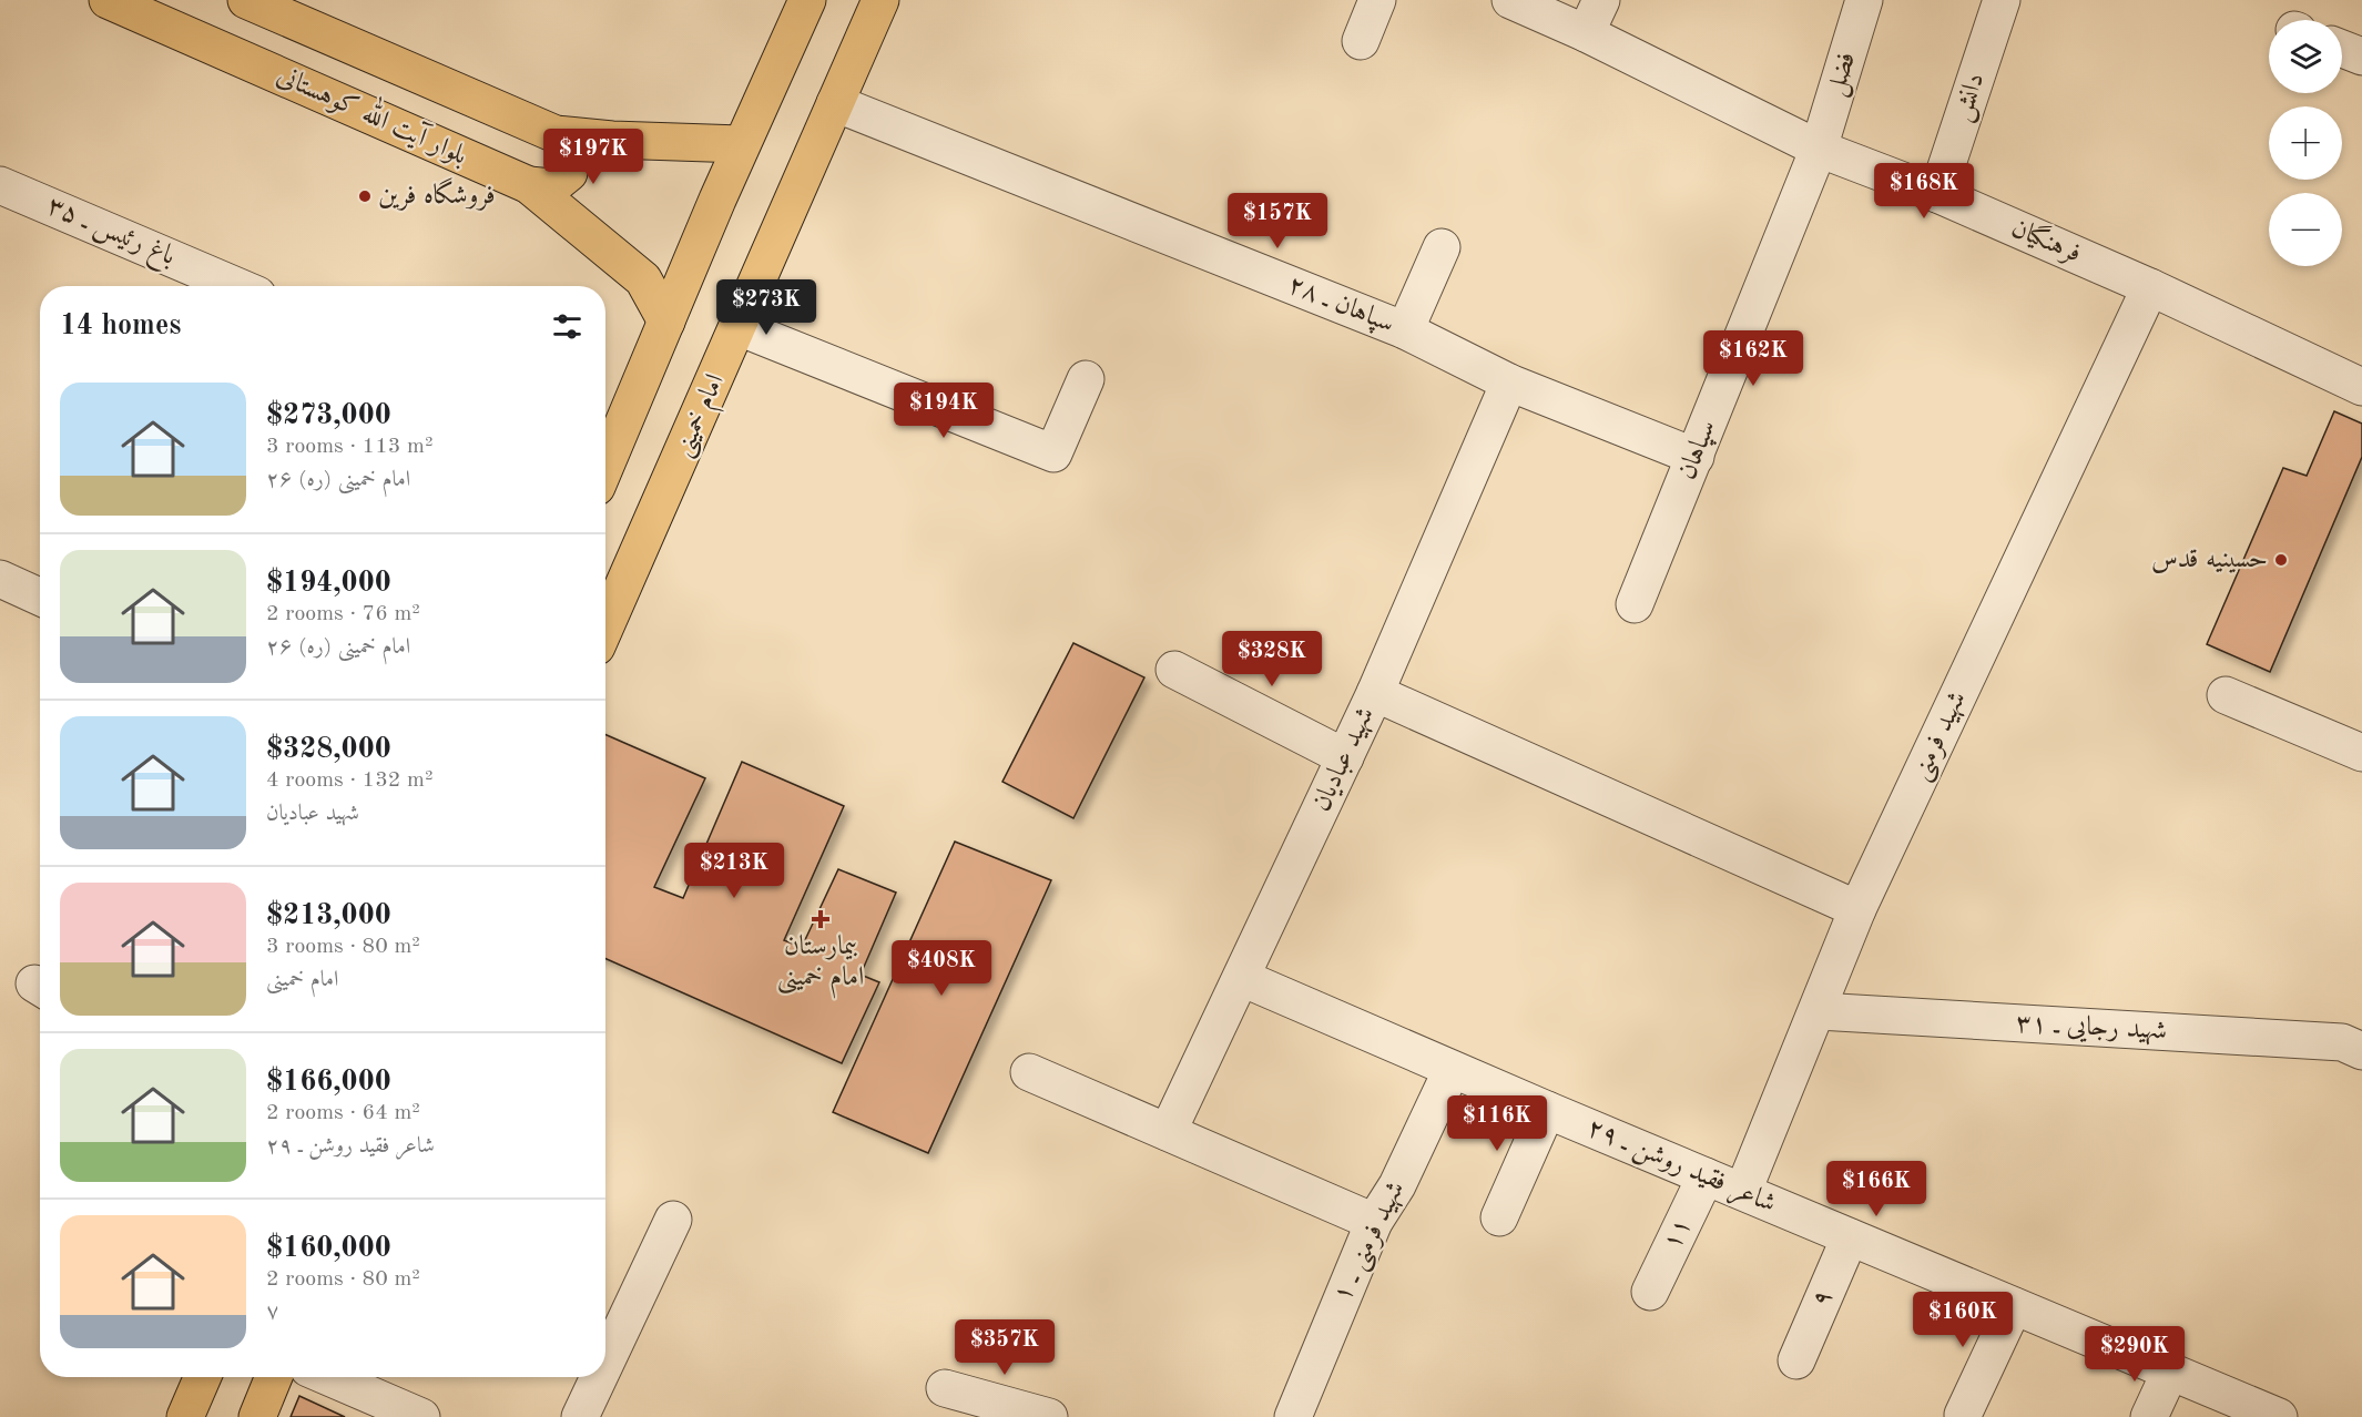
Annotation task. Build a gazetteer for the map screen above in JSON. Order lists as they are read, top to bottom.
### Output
{
  "streets": {
    "main road": ["بلوار آیت الله کوهستانی", "امام خمینی"],
    "street": [
      "فضل",
      "دانش",
      "باغ رئیس ـ ۳۵",
      "فرهنگیان",
      "سپاهان ـ ۲۸",
      "سپاهان",
      "شهید فرمنی",
      "شهید عبادیان",
      "شهید رجایی ـ ۳۱",
      "شاعر فقید روشن ـ ۲۹",
      "۱۱",
      "شهید فرمنی ـ ۱",
      "۹"
    ]
  },
  "crossings": [
    ["فضل", "فرهنگیان"],
    ["فضل", "سپاهان"],
    ["دانش", "فرهنگیان"],
    ["فرهنگیان", "سپاهان"],
    ["فرهنگیان", "شهید فرمنی"],
    ["سپاهان ـ ۲۸", "امام خمینی"],
    ["سپاهان ـ ۲۸", "سپاهان"],
    ["سپاهان ـ ۲۸", "شهید عبادیان"],
    ["شهید فرمنی", "شهید رجایی ـ ۳۱"],
    ["شهید فرمنی", "شاعر فقید روشن ـ ۲۹"],
    ["شهید عبادیان", "شاعر فقید روشن ـ ۲۹"],
    ["شاعر فقید روشن ـ ۲۹", "۱۱"],
    ["شاعر فقید روشن ـ ۲۹", "شهید فرمنی ـ ۱"],
    ["شاعر فقید روشن ـ ۲۹", "۹"]
  ],
  "places": {
    "other": ["فروشگاه فرین", "حسینیه قدس"],
    "health": ["بیمارستان امام خمینی"]
  },
  "page": {
    "map_buttons": ["+", "−"],
    "price": [
      "$197K",
      "$168K",
      "$157K",
      "$273K",
      "$162K",
      "$194K",
      "$328K",
      "$213K",
      "$408K",
      "$116K",
      "$166K",
      "$160K",
      "$357K",
      "$290K"
    ],
    "heading": "14 homes",
    "list": [
      {
        "name": "$273,000",
        "note": "3 rooms · 113 m² · امام خمینی (ره) ۲۶"
      },
      {
        "name": "$194,000",
        "note": "2 rooms · 76 m² · امام خمینی (ره) ۲۶"
      },
      {
        "name": "$328,000",
        "note": "4 rooms · 132 m² · شهید عبادیان"
      },
      {
        "name": "$213,000",
        "note": "3 rooms · 80 m² · امام خمینی"
      },
      {
        "name": "$166,000",
        "note": "2 rooms · 64 m² · شاعر فقید روشن ـ ۲۹"
      },
      {
        "name": "$160,000",
        "note": "2 rooms · 80 m² · ۷"
      }
    ]
  }
}
